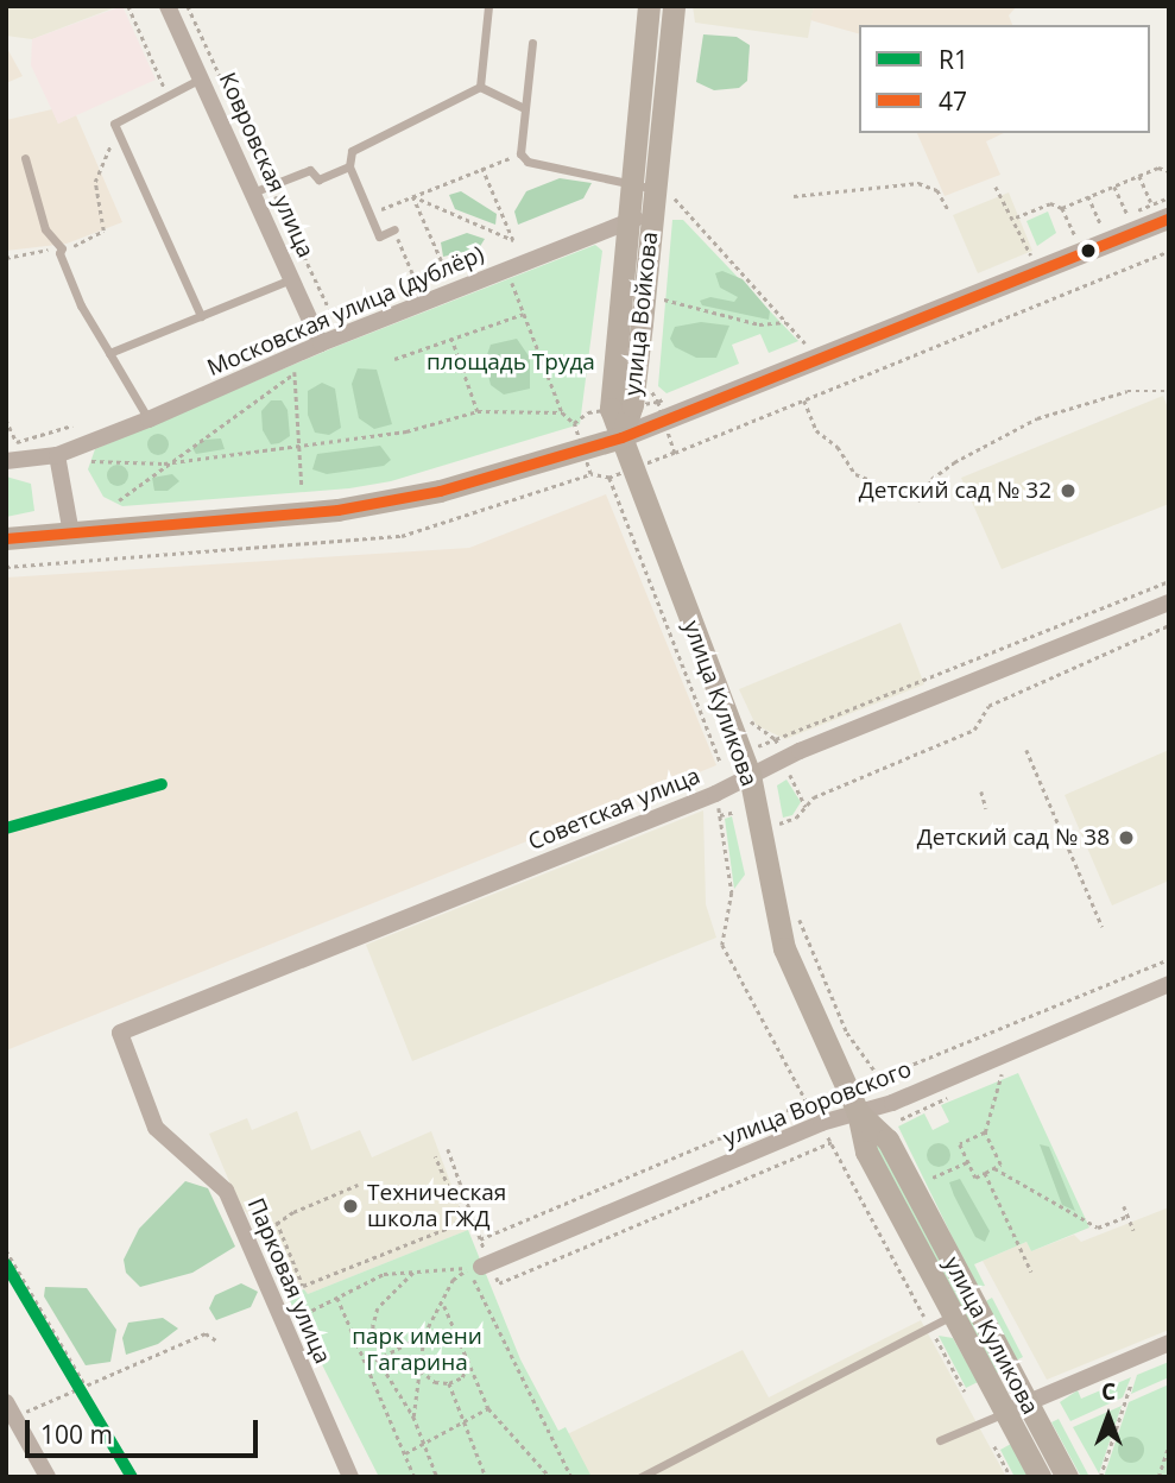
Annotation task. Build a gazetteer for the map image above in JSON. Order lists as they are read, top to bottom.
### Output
{
  "streets": {
    "main road": ["улица Войкова", "улица Куликова"],
    "street": [
      "Ковровская улица",
      "Московская улица (дублёр)",
      "Советская улица",
      "улица Воровского",
      "Парковая улица"
    ]
  },
  "crossings": [
    ["Ковровская улица", "Московская улица (дублёр)"],
    ["Московская улица (дублёр)", "улица Войкова"],
    ["улица Войкова", "улица Куликова"],
    ["улица Куликова", "Советская улица"],
    ["улица Куликова", "улица Воровского"],
    ["Советская улица", "Парковая улица"]
  ],
  "parks": ["площадь Труда", "парк имени Гагарина"],
  "places": ["Детский сад № 32", "Детский сад № 38", "Техническая школа ГЖД"],
  "lines": ["transit line 47", "transit line R1"],
  "legend": ["R1", "47"],
  "scale_bar": "100 m",
  "north": "top"
}
